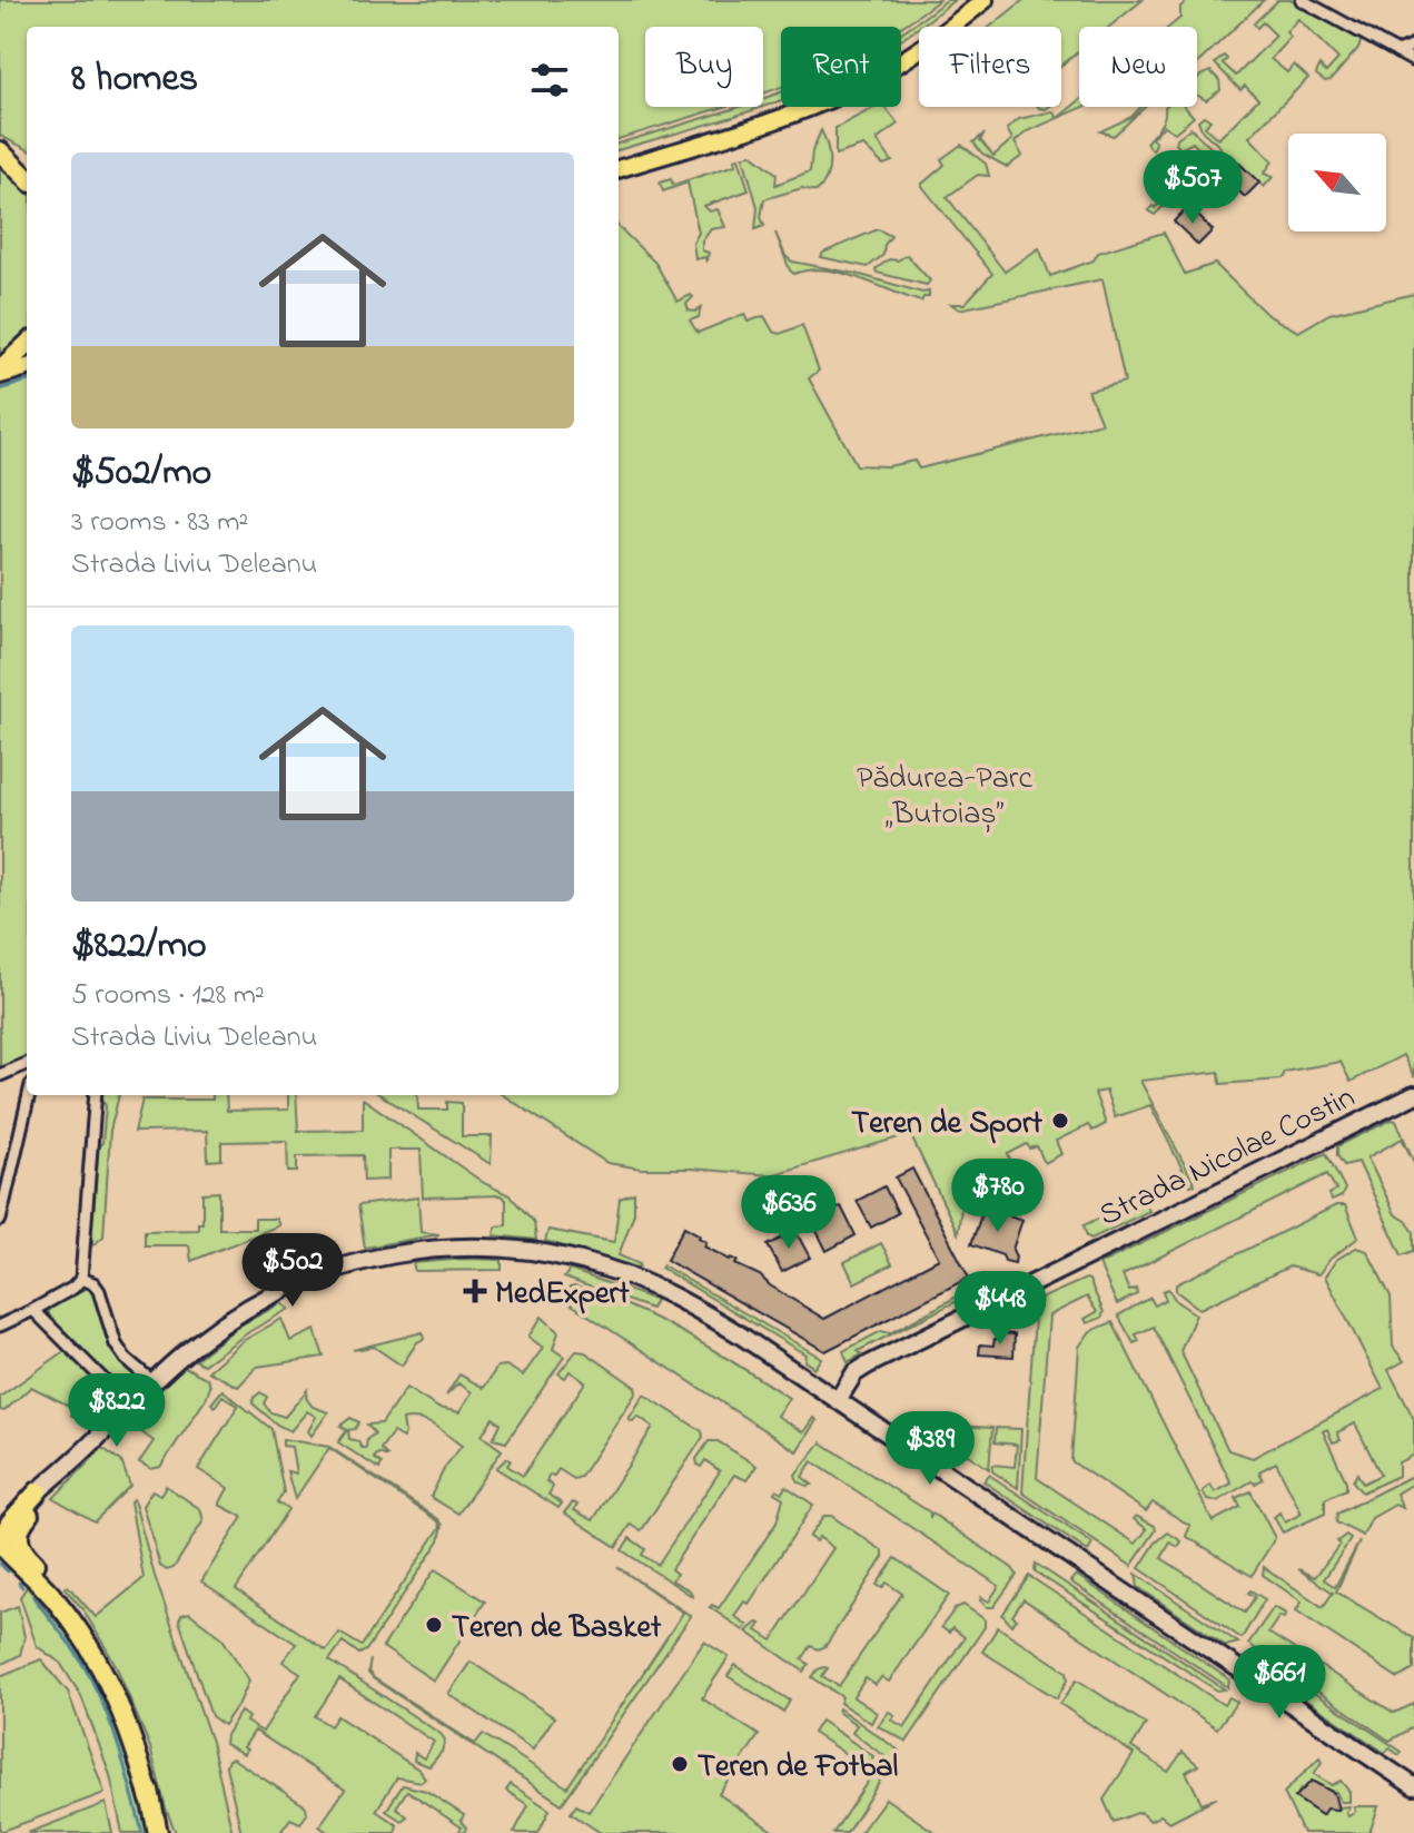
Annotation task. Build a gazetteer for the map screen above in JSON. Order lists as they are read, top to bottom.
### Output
{
  "streets": {
    "main road": ["Strada Nicolae Costin"]
  },
  "parks": ["Pădurea-Parc „Butoiaș”"],
  "places": {
    "other": ["Teren de Sport", "Teren de Basket", "Teren de Fotbal"],
    "health": ["MedExpert"]
  },
  "north": "top left",
  "page": {
    "chip": [
      "Buy",
      "Rent",
      "Filters",
      "New"
    ],
    "heading": "8 homes",
    "list": [
      {
        "name": "$502/mo",
        "note": "3 rooms · 83 m² · Strada Liviu Deleanu"
      },
      {
        "name": "$822/mo",
        "note": "5 rooms · 128 m² · Strada Liviu Deleanu"
      }
    ],
    "price": [
      "$507",
      "$780",
      "$636",
      "$502",
      "$448",
      "$822",
      "$389",
      "$661"
    ]
  }
}
